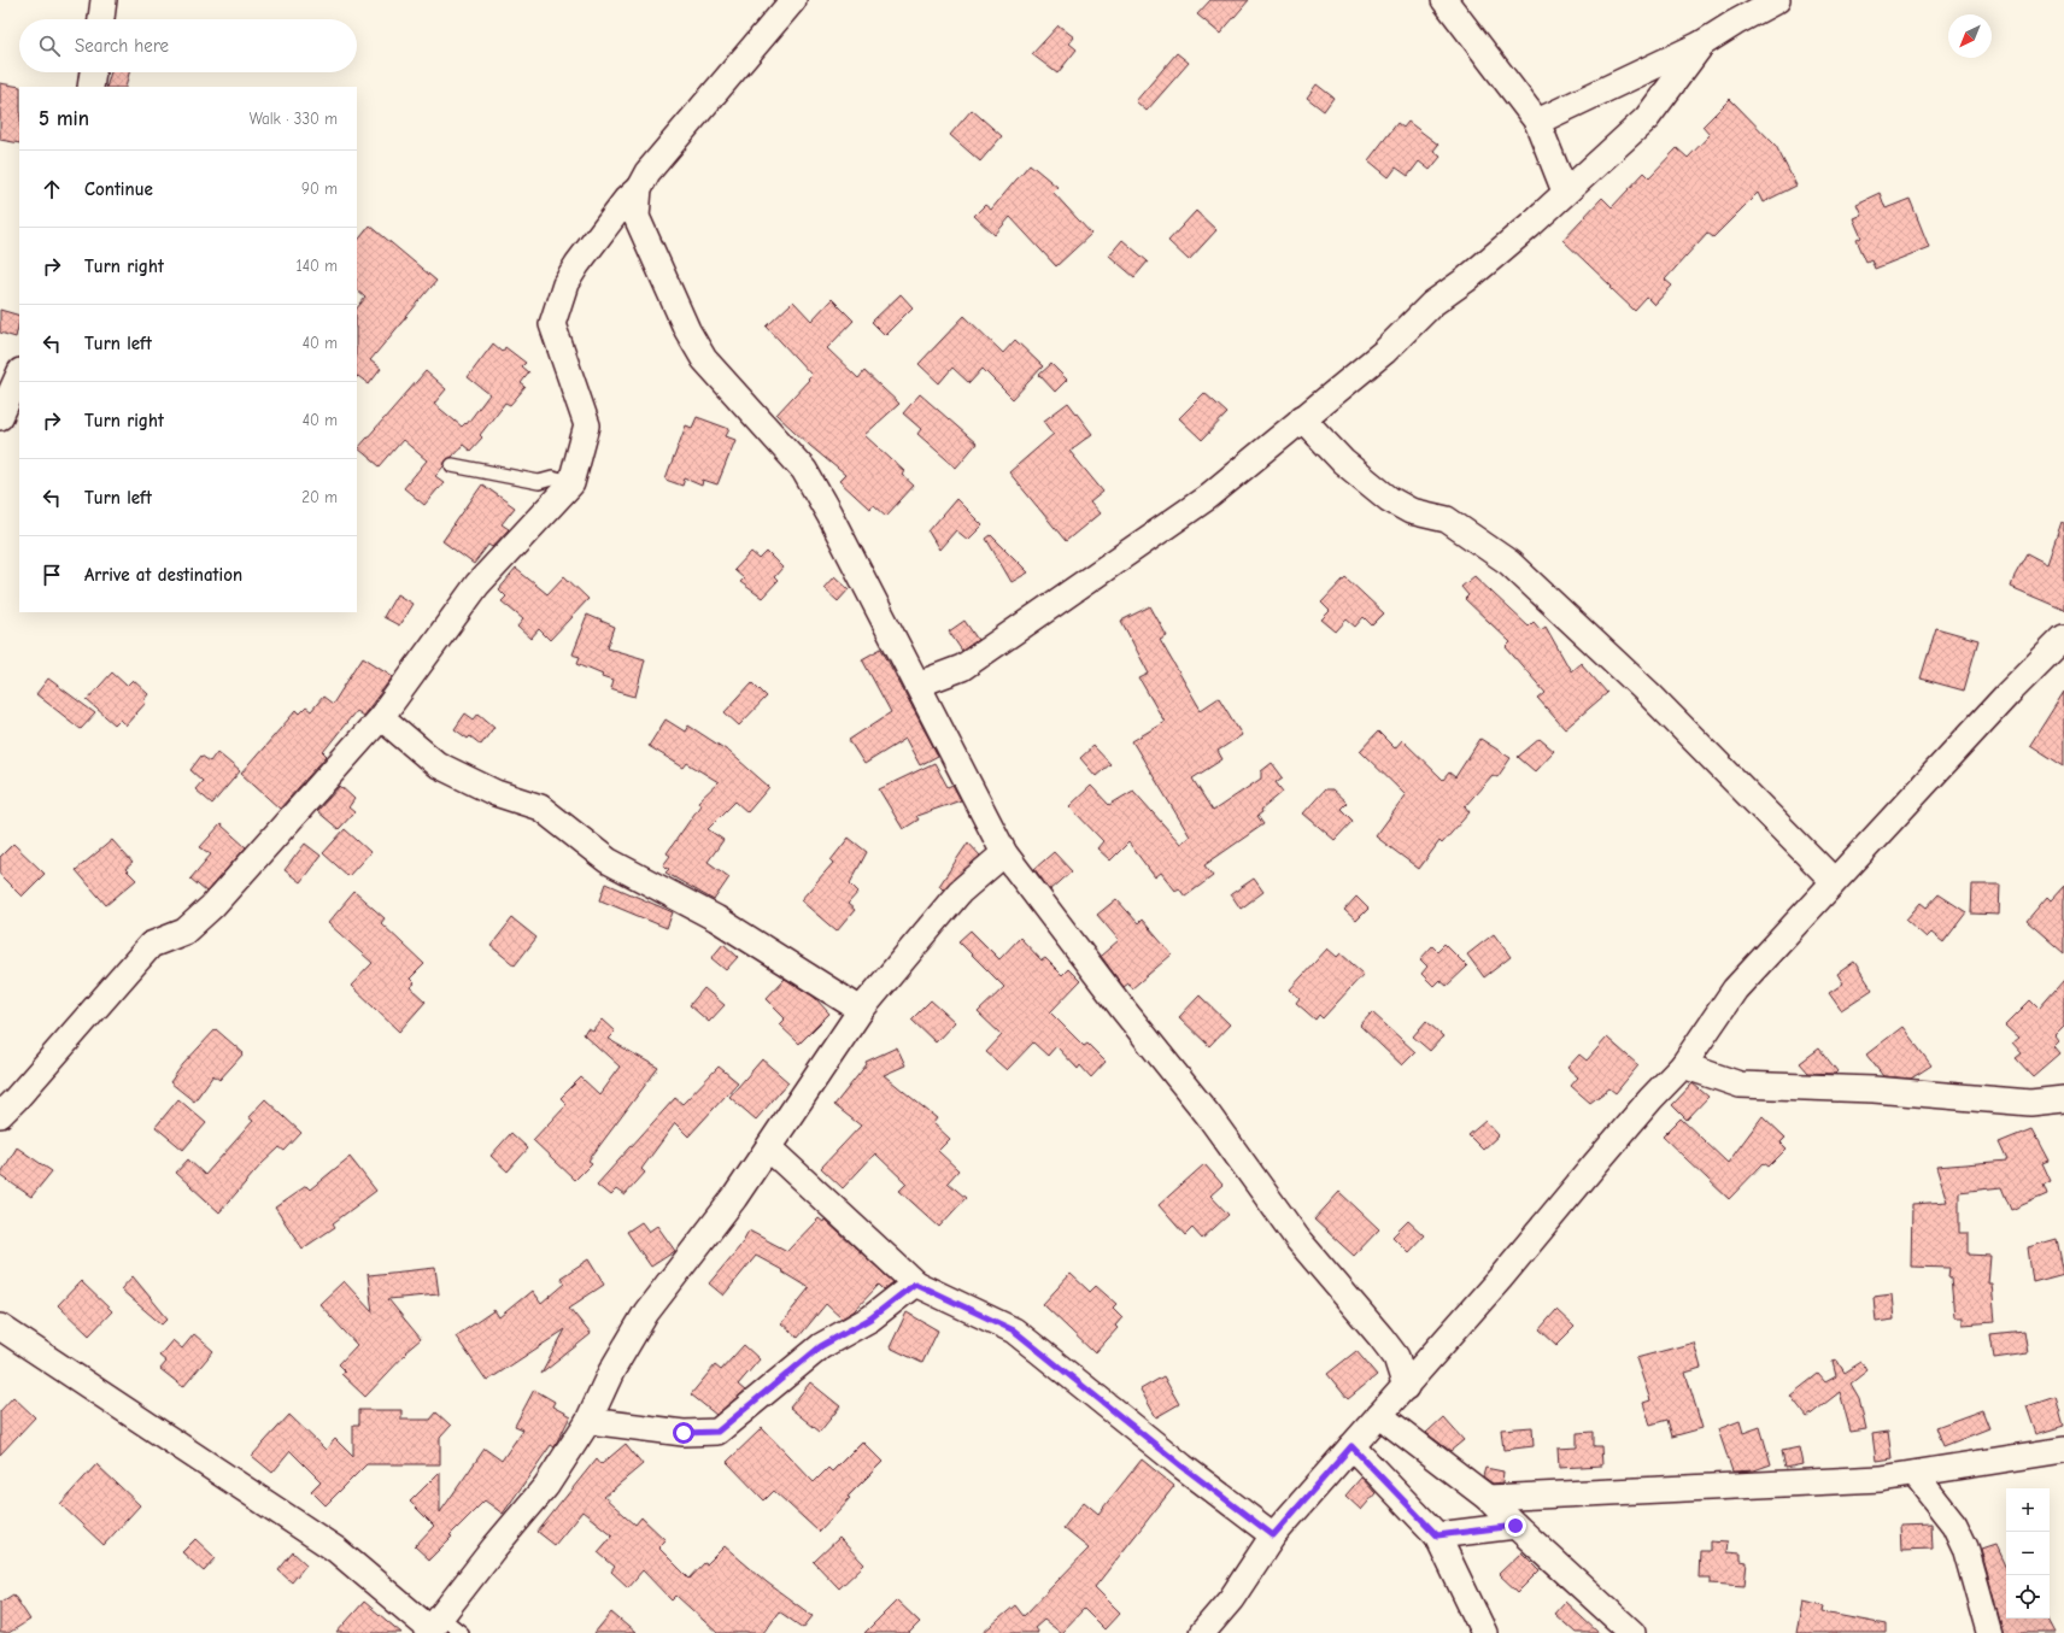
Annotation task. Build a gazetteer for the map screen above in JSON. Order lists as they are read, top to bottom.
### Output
{
  "north": "bottom left",
  "page": {
    "search": "Search here",
    "heading": ["5 min", "Walk · 330 m"],
    "list": [
      ["Continue", "90 m"],
      ["Turn right", "140 m"],
      ["Turn left", "40 m"],
      ["Turn right", "40 m"],
      ["Turn left", "20 m"],
      "Arrive at destination"
    ],
    "map_buttons": ["+", "−"]
  }
}
